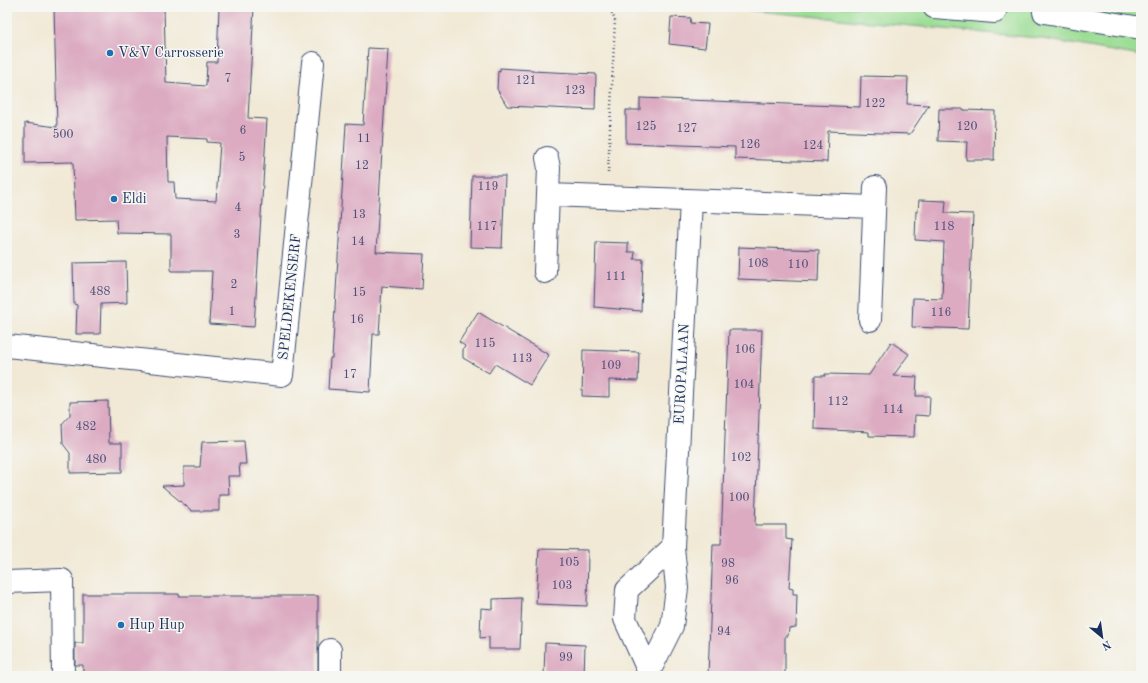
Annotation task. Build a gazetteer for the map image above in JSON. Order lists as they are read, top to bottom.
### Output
{
  "streets": {
    "street": ["SPELDEKENSERF", "EUROPALAAN"]
  },
  "places": ["V&V Carrosserie", "Eldi", "Hup Hup"],
  "house_numbers": [
    "7",
    "121",
    "123",
    "122",
    "125",
    "120",
    "127",
    "6",
    "500",
    "11",
    "126",
    "124",
    "5",
    "12",
    "119",
    "4",
    "13",
    "117",
    "118",
    "3",
    "14",
    "108",
    "110",
    "111",
    "2",
    "488",
    "15",
    "1",
    "116",
    "16",
    "115",
    "106",
    "113",
    "109",
    "17",
    "104",
    "112",
    "114",
    "482",
    "102",
    "480",
    "100",
    "105",
    "98",
    "96",
    "103",
    "94",
    "99"
  ],
  "north": "bottom right"
}
